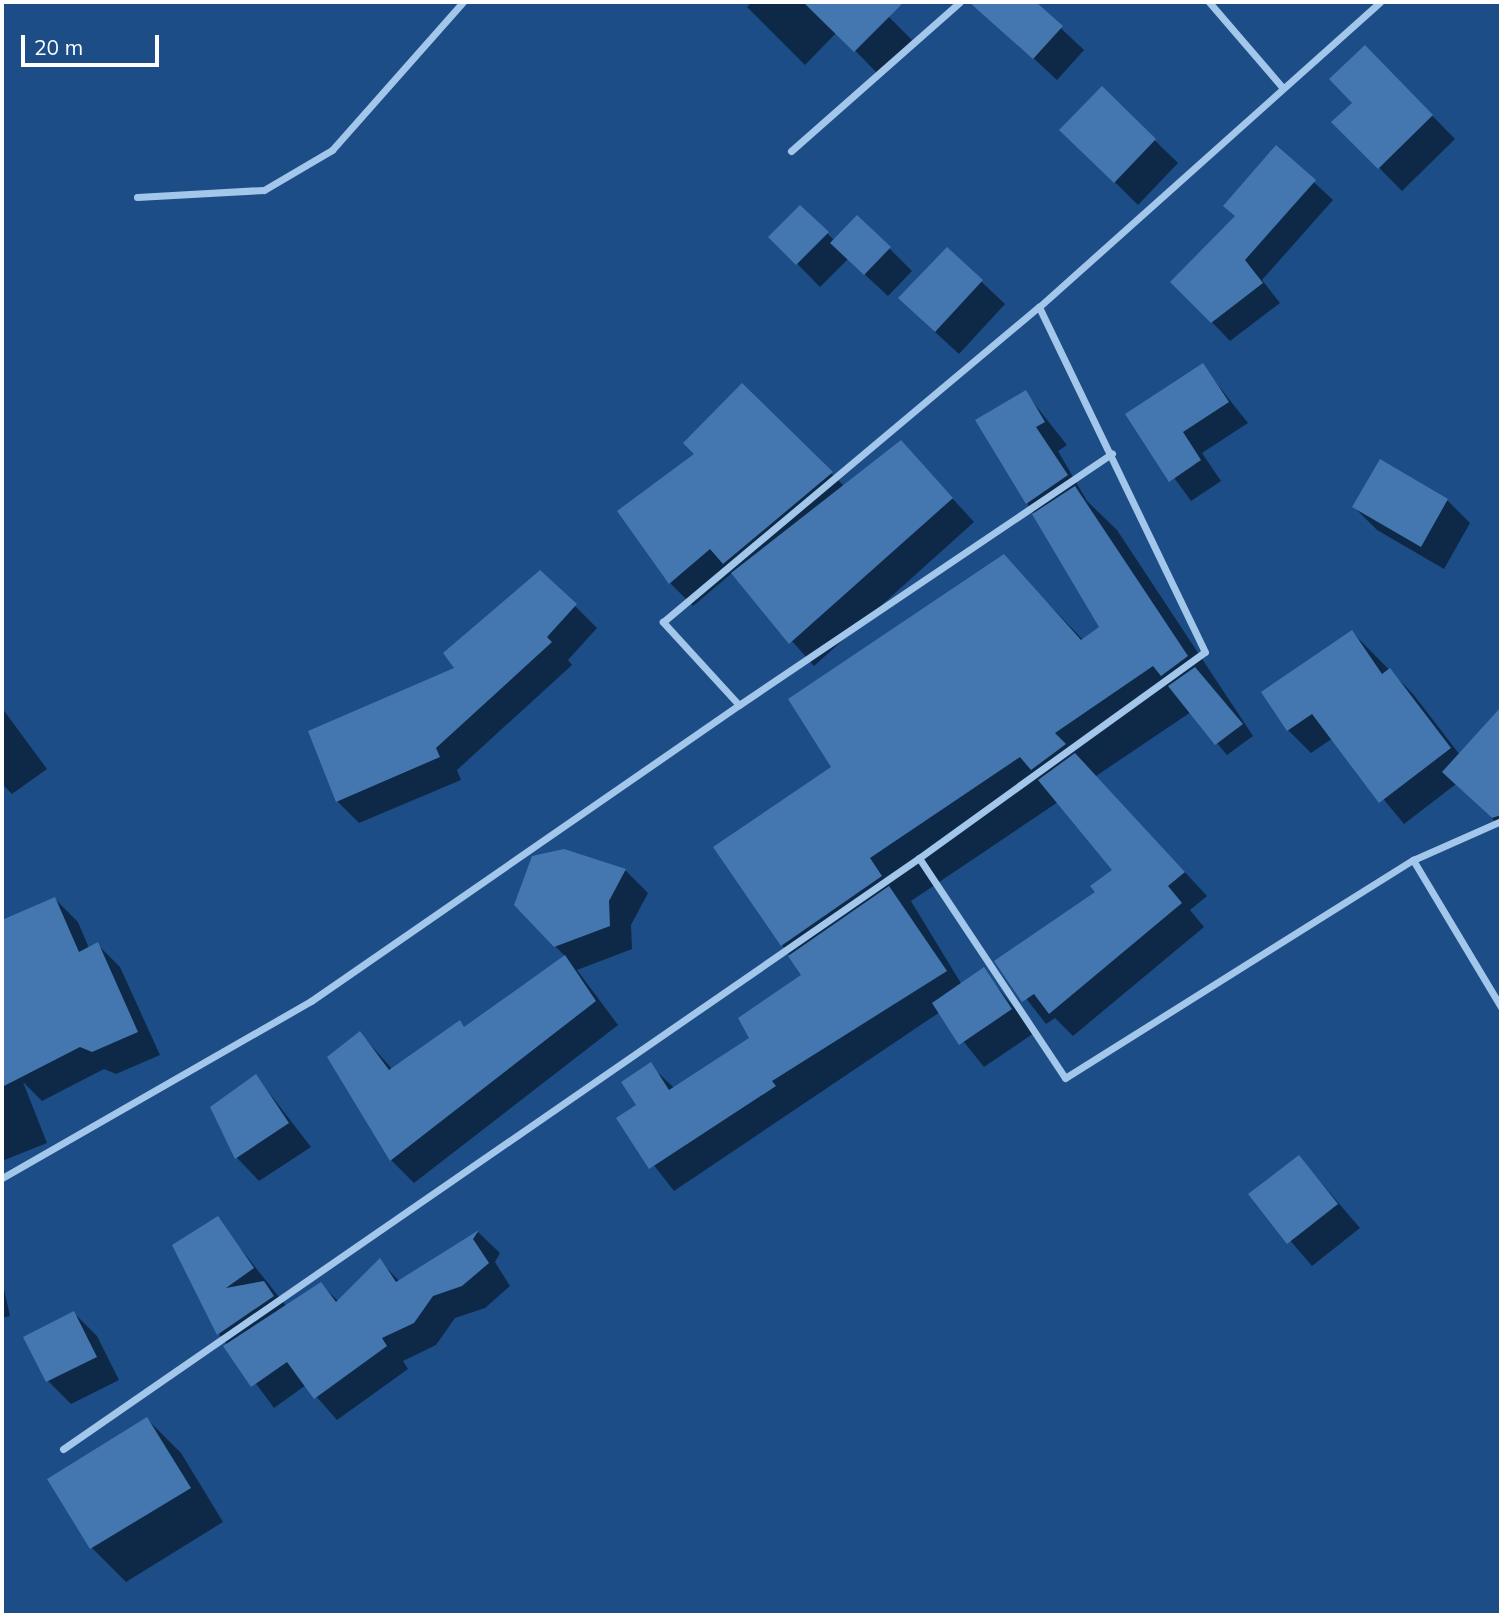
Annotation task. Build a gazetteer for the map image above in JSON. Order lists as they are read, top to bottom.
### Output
{
  "scale_bar": "20 m"
}
